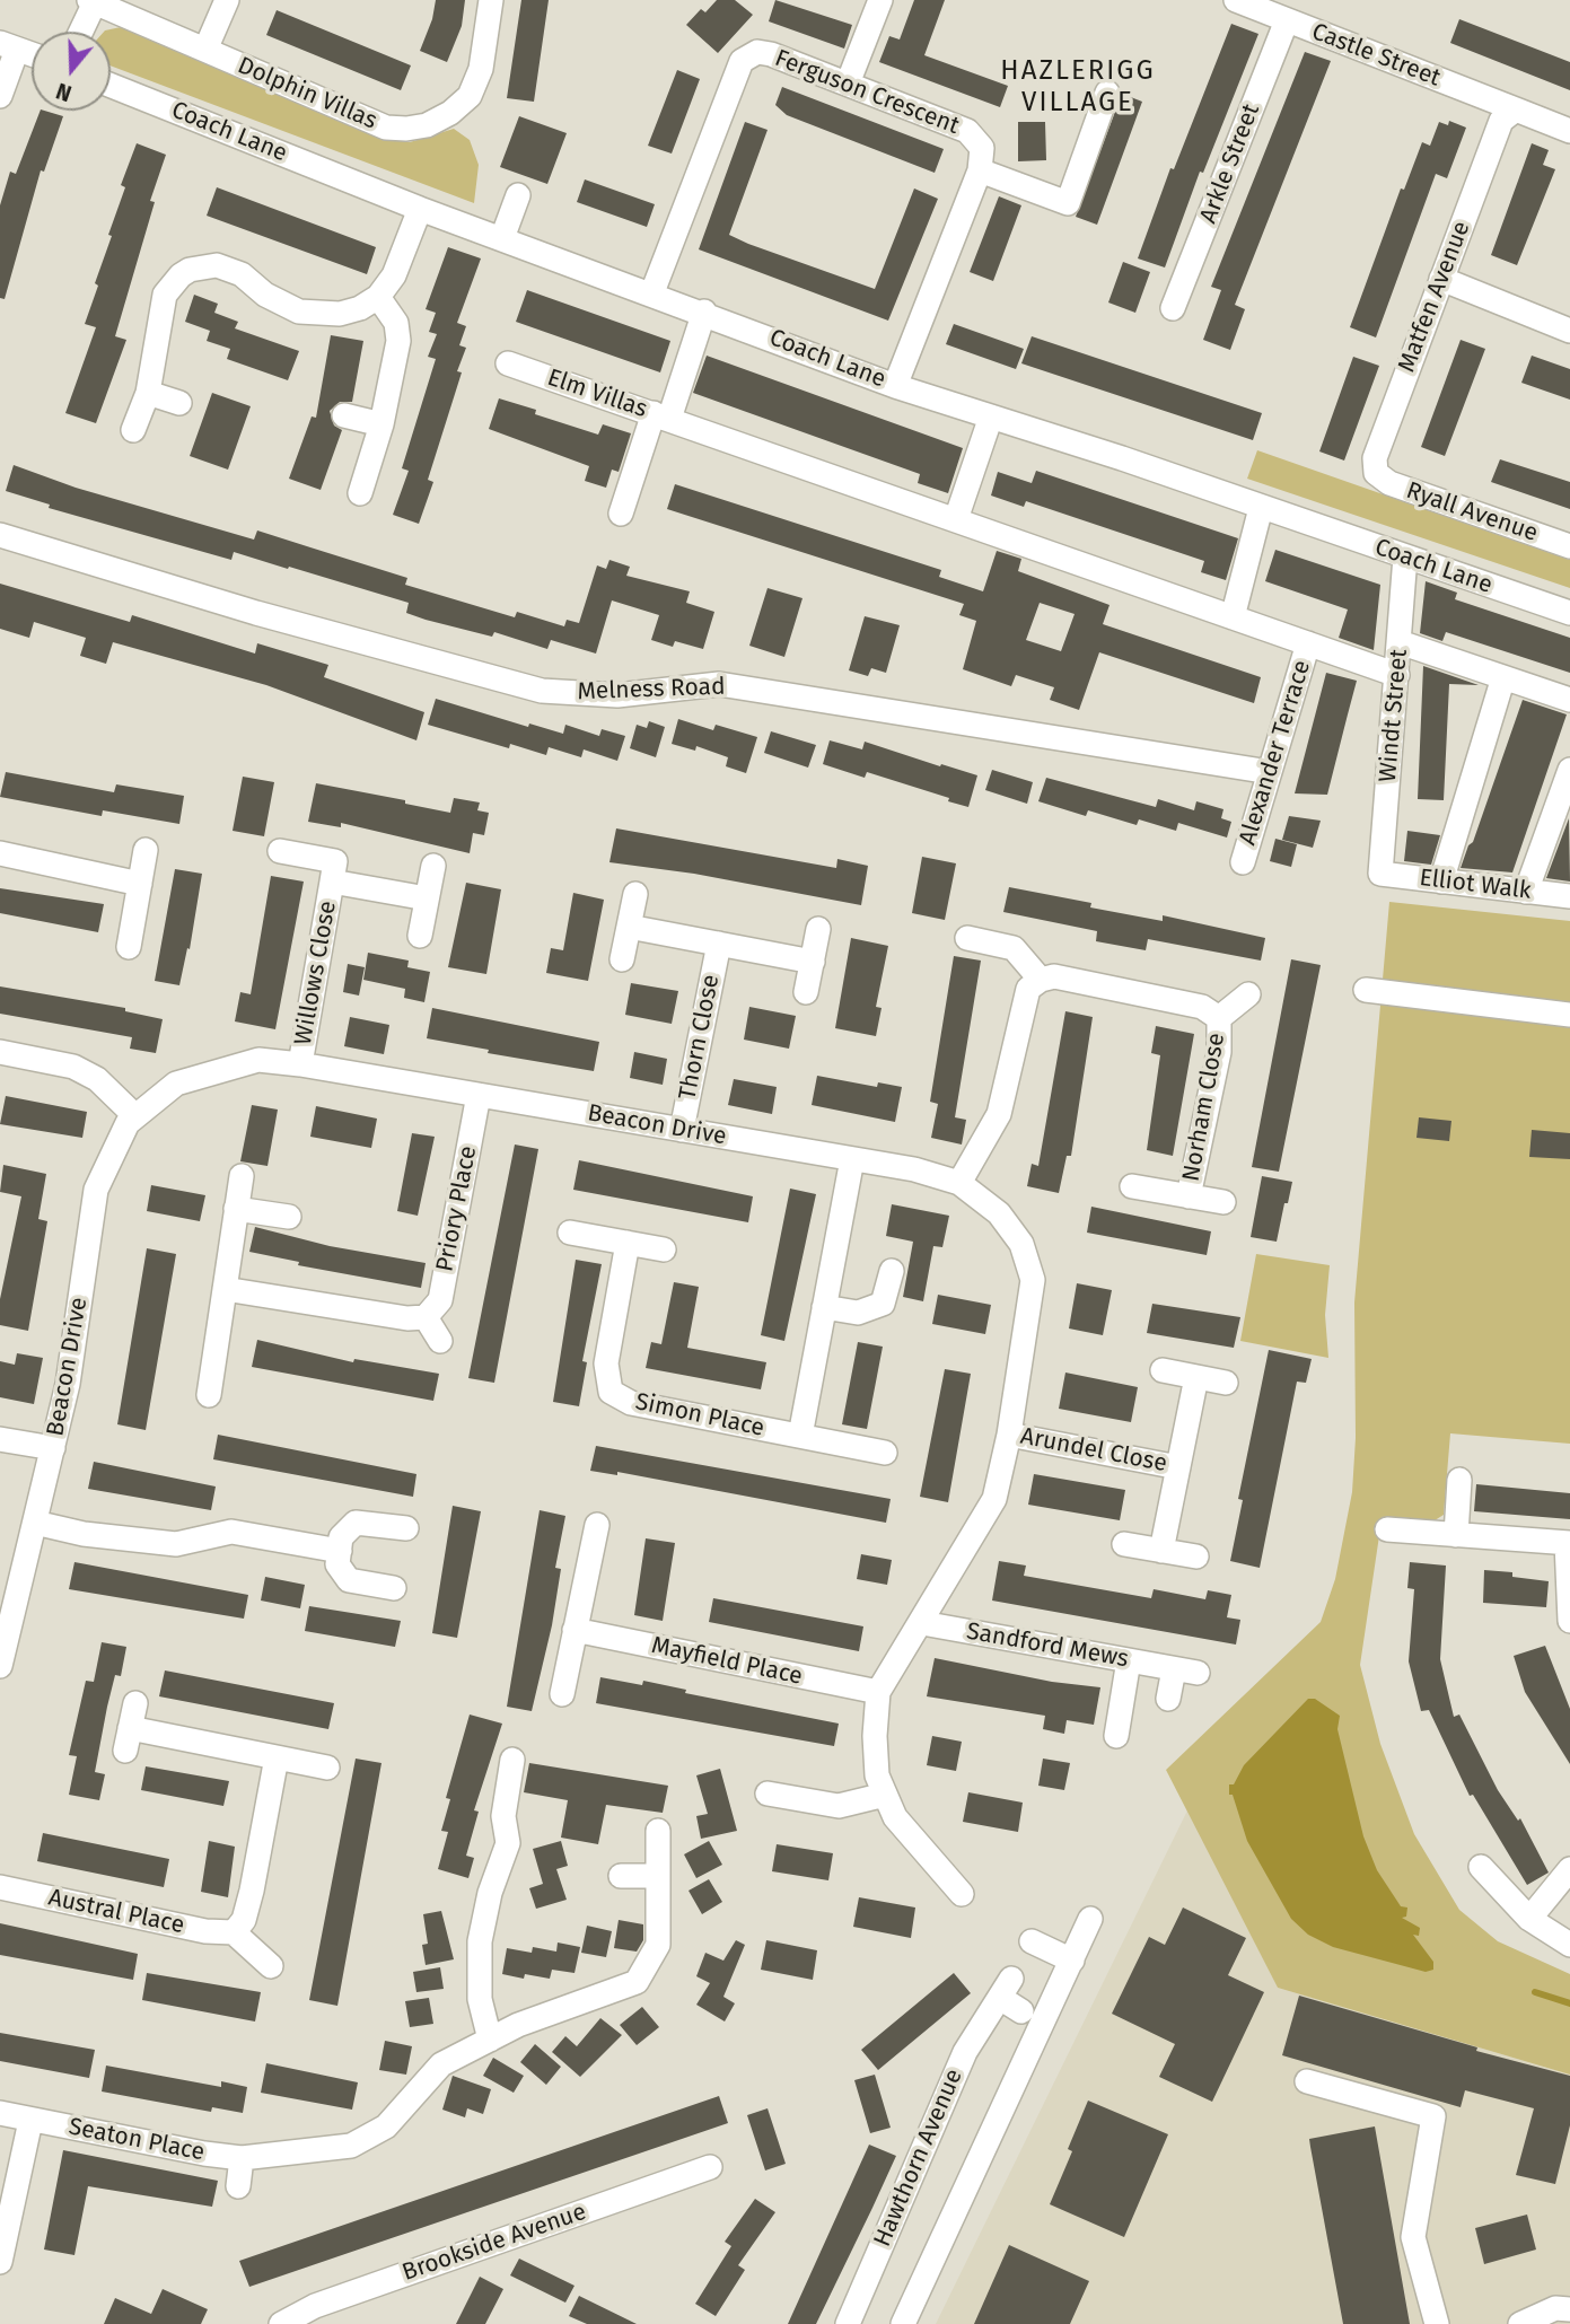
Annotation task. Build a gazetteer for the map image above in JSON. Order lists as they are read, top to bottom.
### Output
{
  "streets": {
    "street": [
      "Castle Street",
      "Ferguson Crescent",
      "Dolphin Villas",
      "Coach Lane",
      "Arkle Street",
      "Matfen Avenue",
      "Elm Villas",
      "Ryall Avenue",
      "Melness Road",
      "Windt Street",
      "Alexander Terrace",
      "Elliot Walk",
      "Willows Close",
      "Thorn Close",
      "Norham Close",
      "Beacon Drive",
      "Priory Place",
      "Simon Place",
      "Arundel Close",
      "Sandford Mews",
      "Mayfield Place",
      "Austral Place",
      "Seaton Place",
      "Hawthorn Avenue",
      "Brookside Avenue"
    ]
  },
  "crossings": [
    ["Castle Street", "Arkle Street"],
    ["Castle Street", "Matfen Avenue"],
    ["Ferguson Crescent", "Coach Lane"],
    ["Coach Lane", "Elm Villas"],
    ["Coach Lane", "Windt Street"],
    ["Matfen Avenue", "Ryall Avenue"],
    ["Melness Road", "Alexander Terrace"],
    ["Windt Street", "Elliot Walk"],
    ["Willows Close", "Beacon Drive"],
    ["Thorn Close", "Beacon Drive"],
    ["Beacon Drive", "Priory Place"],
    ["Beacon Drive", "Arundel Close"],
    ["Beacon Drive", "Sandford Mews"],
    ["Beacon Drive", "Mayfield Place"]
  ],
  "districts": ["HAZLERIGG VILLAGE"],
  "north": "bottom"
}
